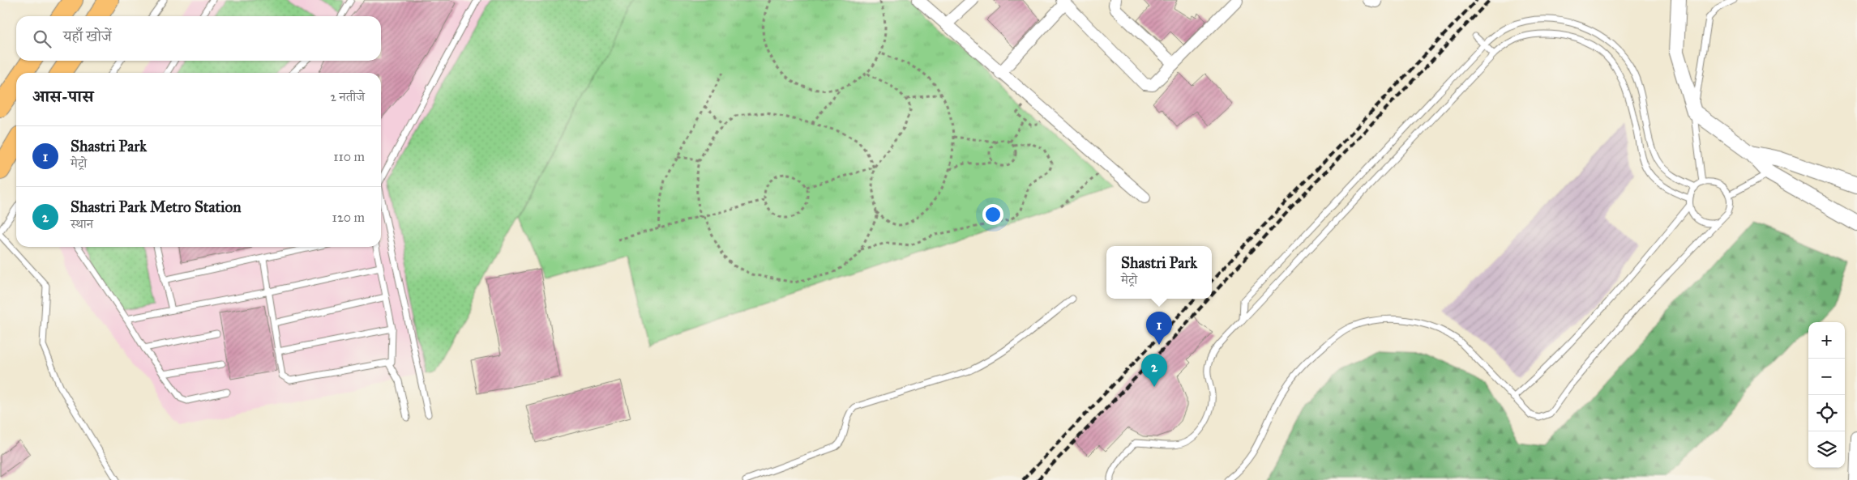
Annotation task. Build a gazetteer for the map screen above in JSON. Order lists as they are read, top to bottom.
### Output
{
  "page": {
    "search": "यहाँ खोजें",
    "heading": ["आस-पास", "2 नतीजे"],
    "list": [
      {
        "mark": "1",
        "name": "Shastri Park",
        "note": "मेट्रो",
        "value": "110 m"
      },
      {
        "mark": "2",
        "name": "Shastri Park Metro Station",
        "note": "स्थान",
        "value": "120 m"
      }
    ],
    "popup": ["Shastri Park", "मेट्रो"],
    "pins": ["1", "2"],
    "map_buttons": ["+", "−"]
  }
}
